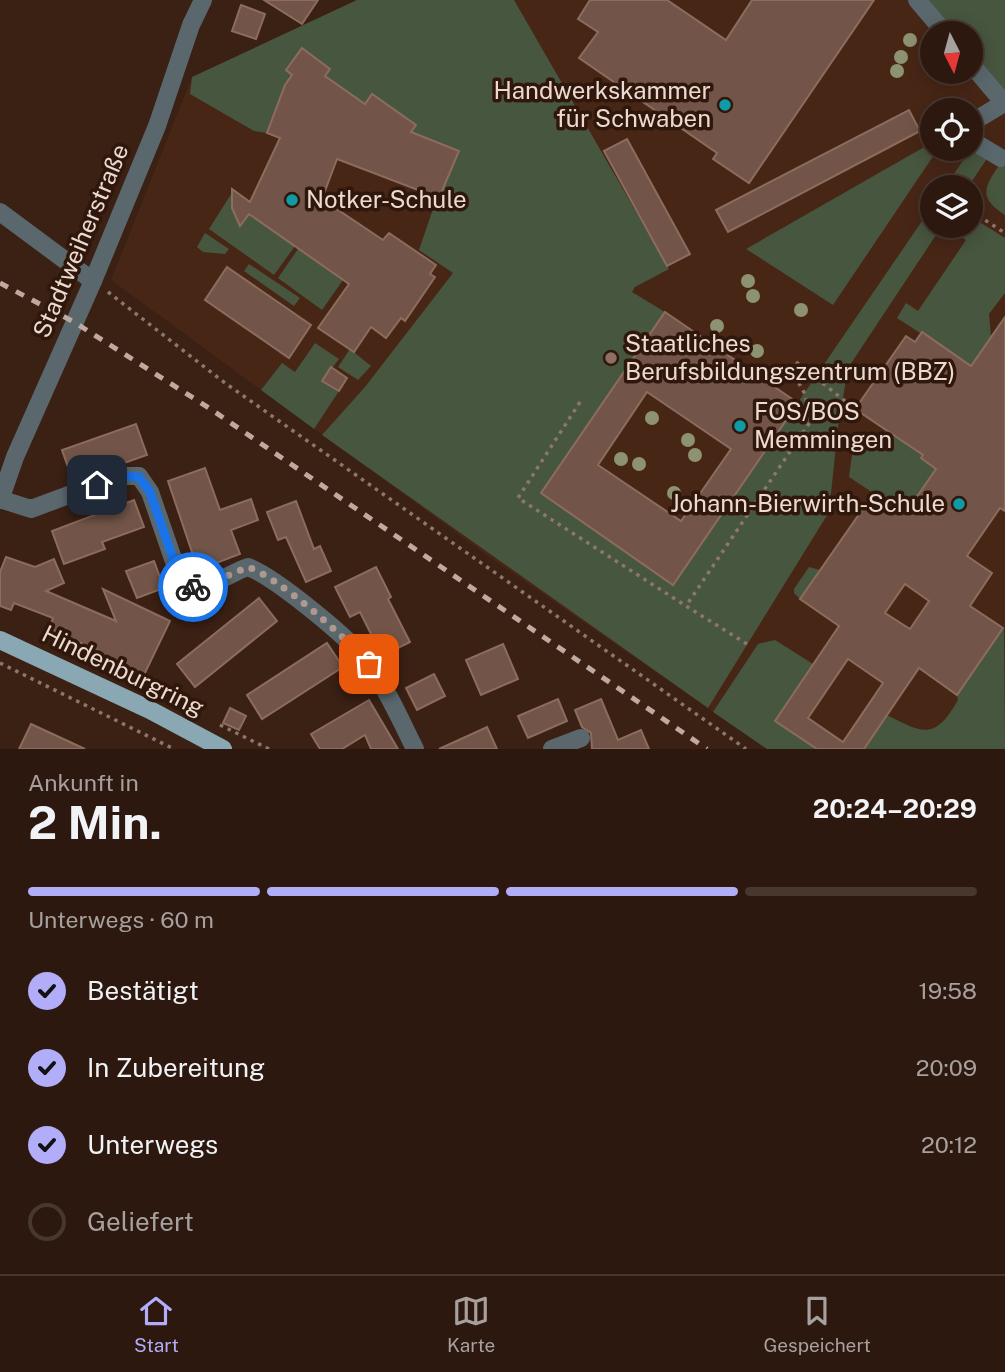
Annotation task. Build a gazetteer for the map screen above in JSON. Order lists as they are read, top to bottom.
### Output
{
  "streets": {
    "main road": ["Hindenburgring"],
    "street": ["Stadtweiherstraße"]
  },
  "places": [
    "Handwerkskammer für Schwaben",
    "Notker-Schule",
    "Staatliches Berufsbildungszentrum (BBZ)",
    "FOS/BOS Memmingen",
    "Johann-Bierwirth-Schule"
  ],
  "north": "bottom",
  "page": {
    "heading": ["2 Min.", "Ankunft in", "20:24–20:29"],
    "bar": "Unterwegs · 60 m",
    "list": [
      ["Bestätigt", "19:58"],
      ["In Zubereitung", "20:09"],
      ["Unterwegs", "20:12"],
      "Geliefert"
    ],
    "tabs": ["Start", "Karte", "Gespeichert"]
  }
}
